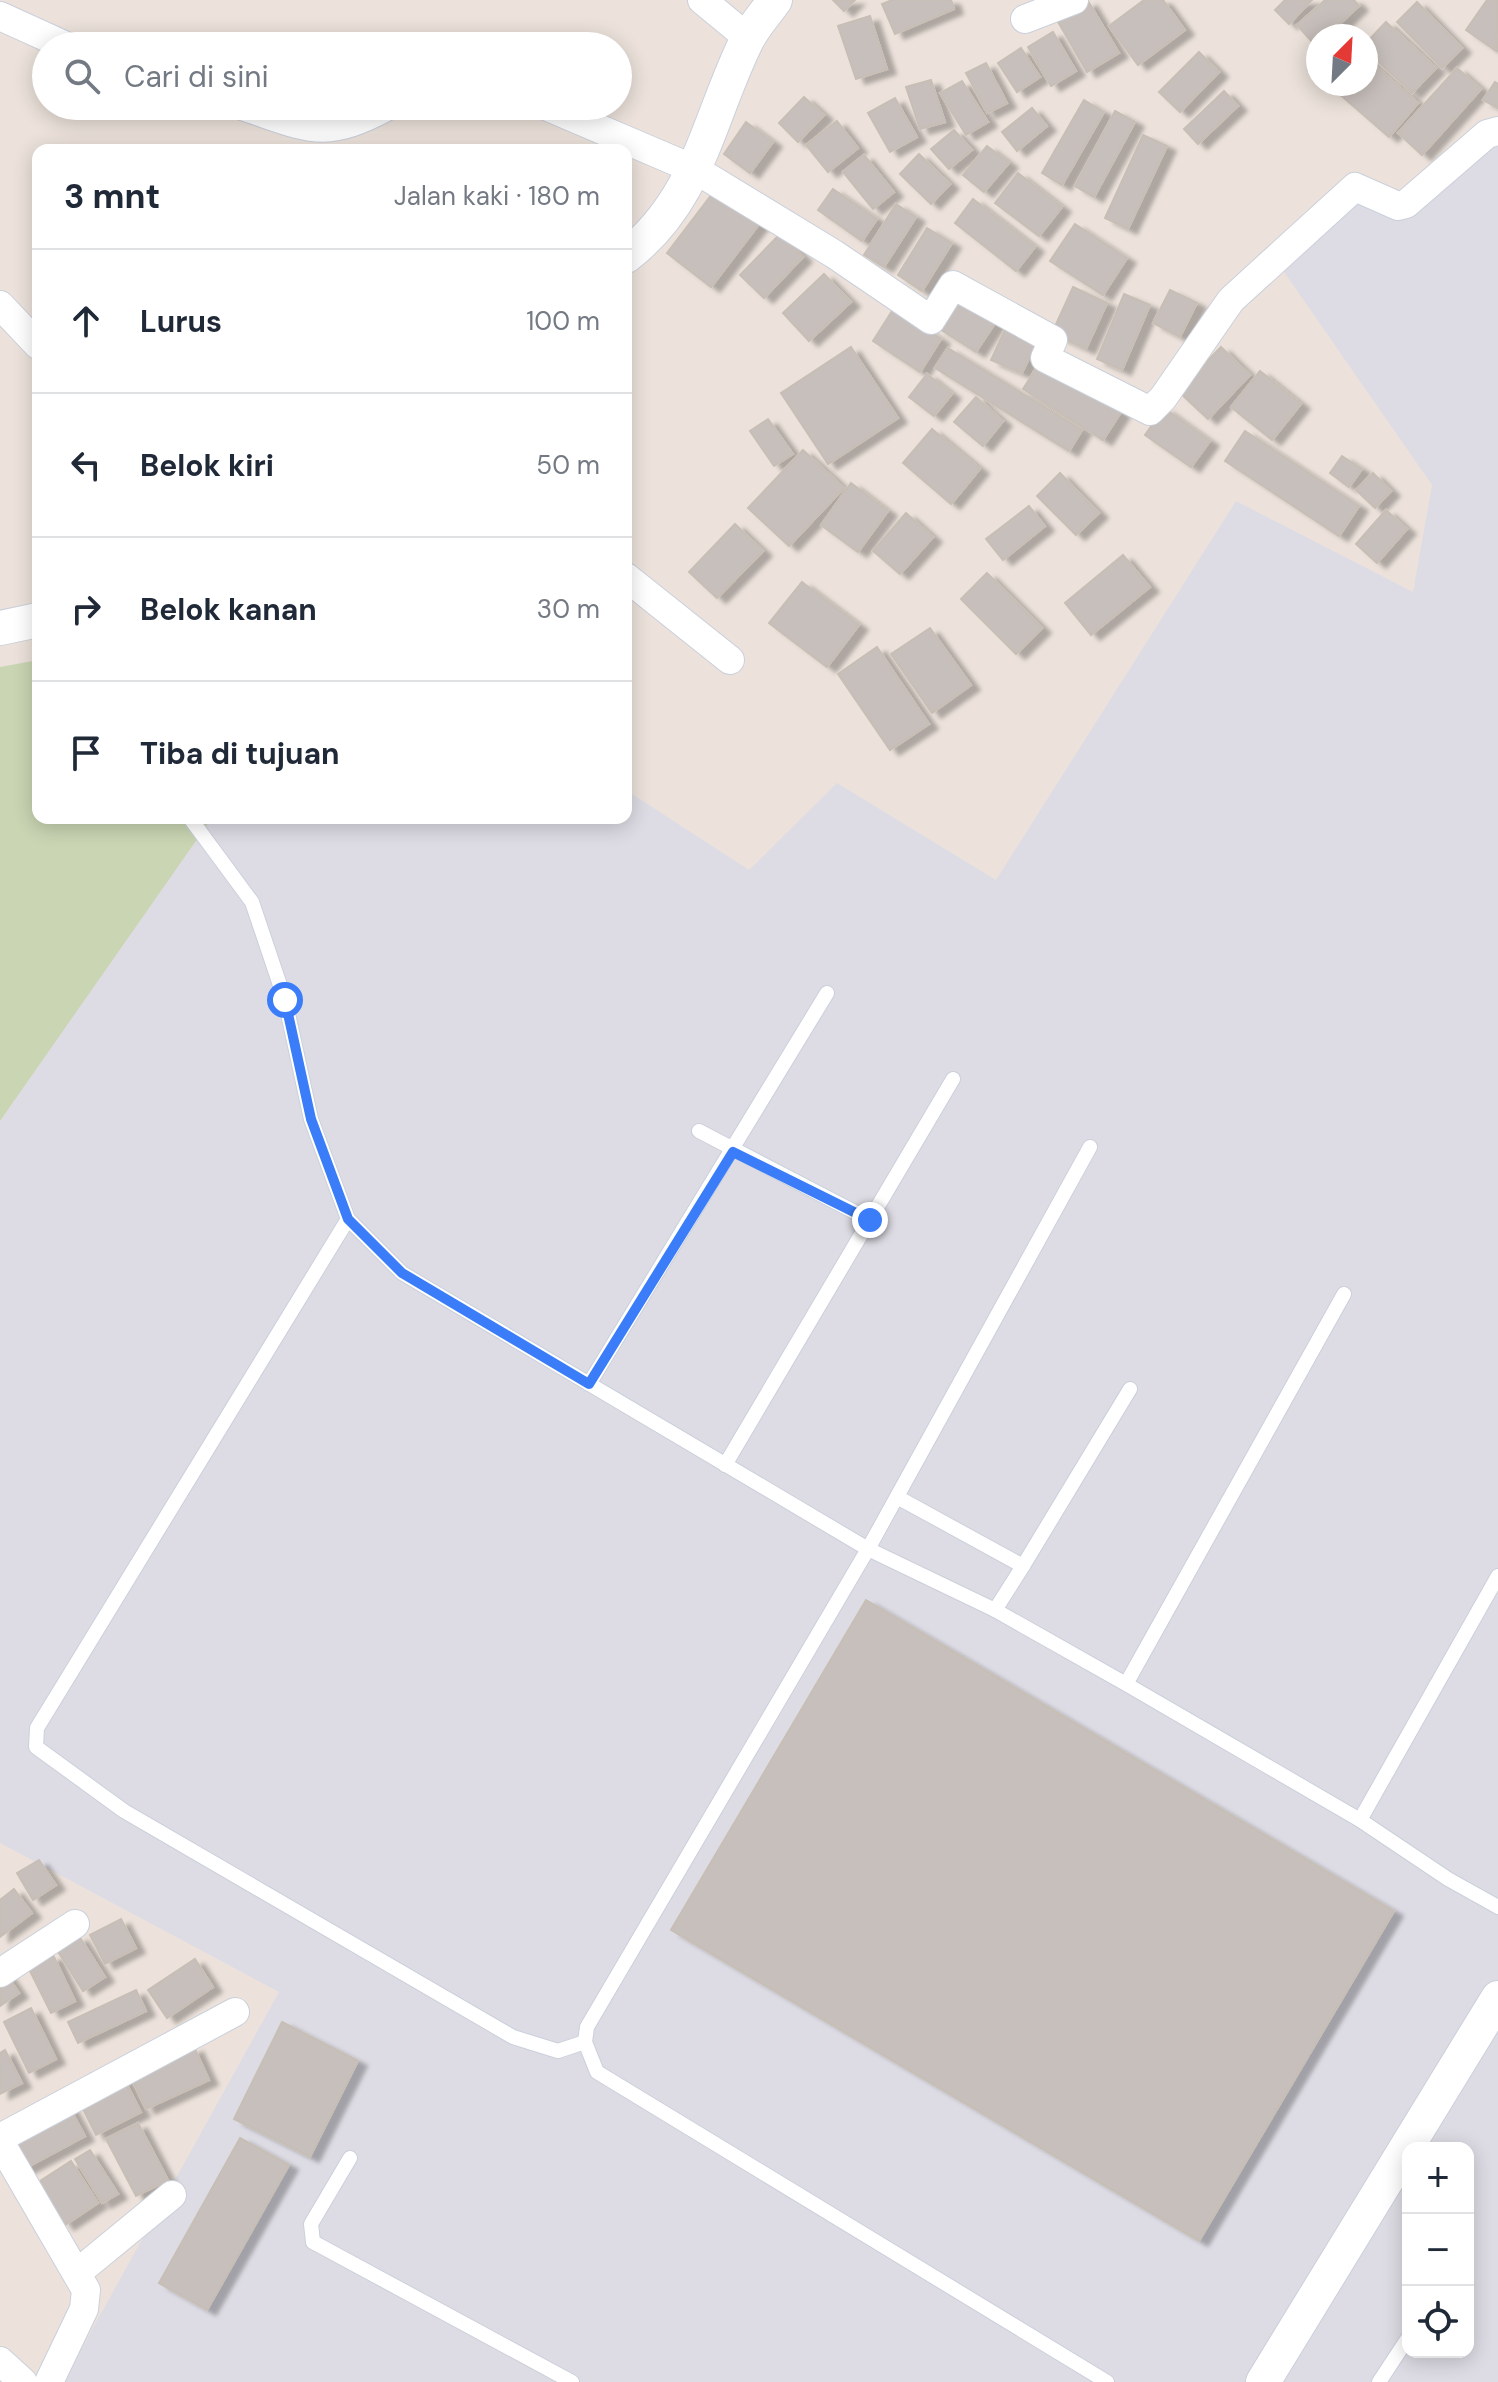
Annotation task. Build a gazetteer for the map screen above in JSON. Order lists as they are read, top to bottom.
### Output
{
  "north": "top right",
  "page": {
    "search": "Cari di sini",
    "heading": ["3 mnt", "Jalan kaki · 180 m"],
    "list": [
      ["Lurus", "100 m"],
      ["Belok kiri", "50 m"],
      ["Belok kanan", "30 m"],
      "Tiba di tujuan"
    ],
    "map_buttons": ["+", "−"]
  }
}
